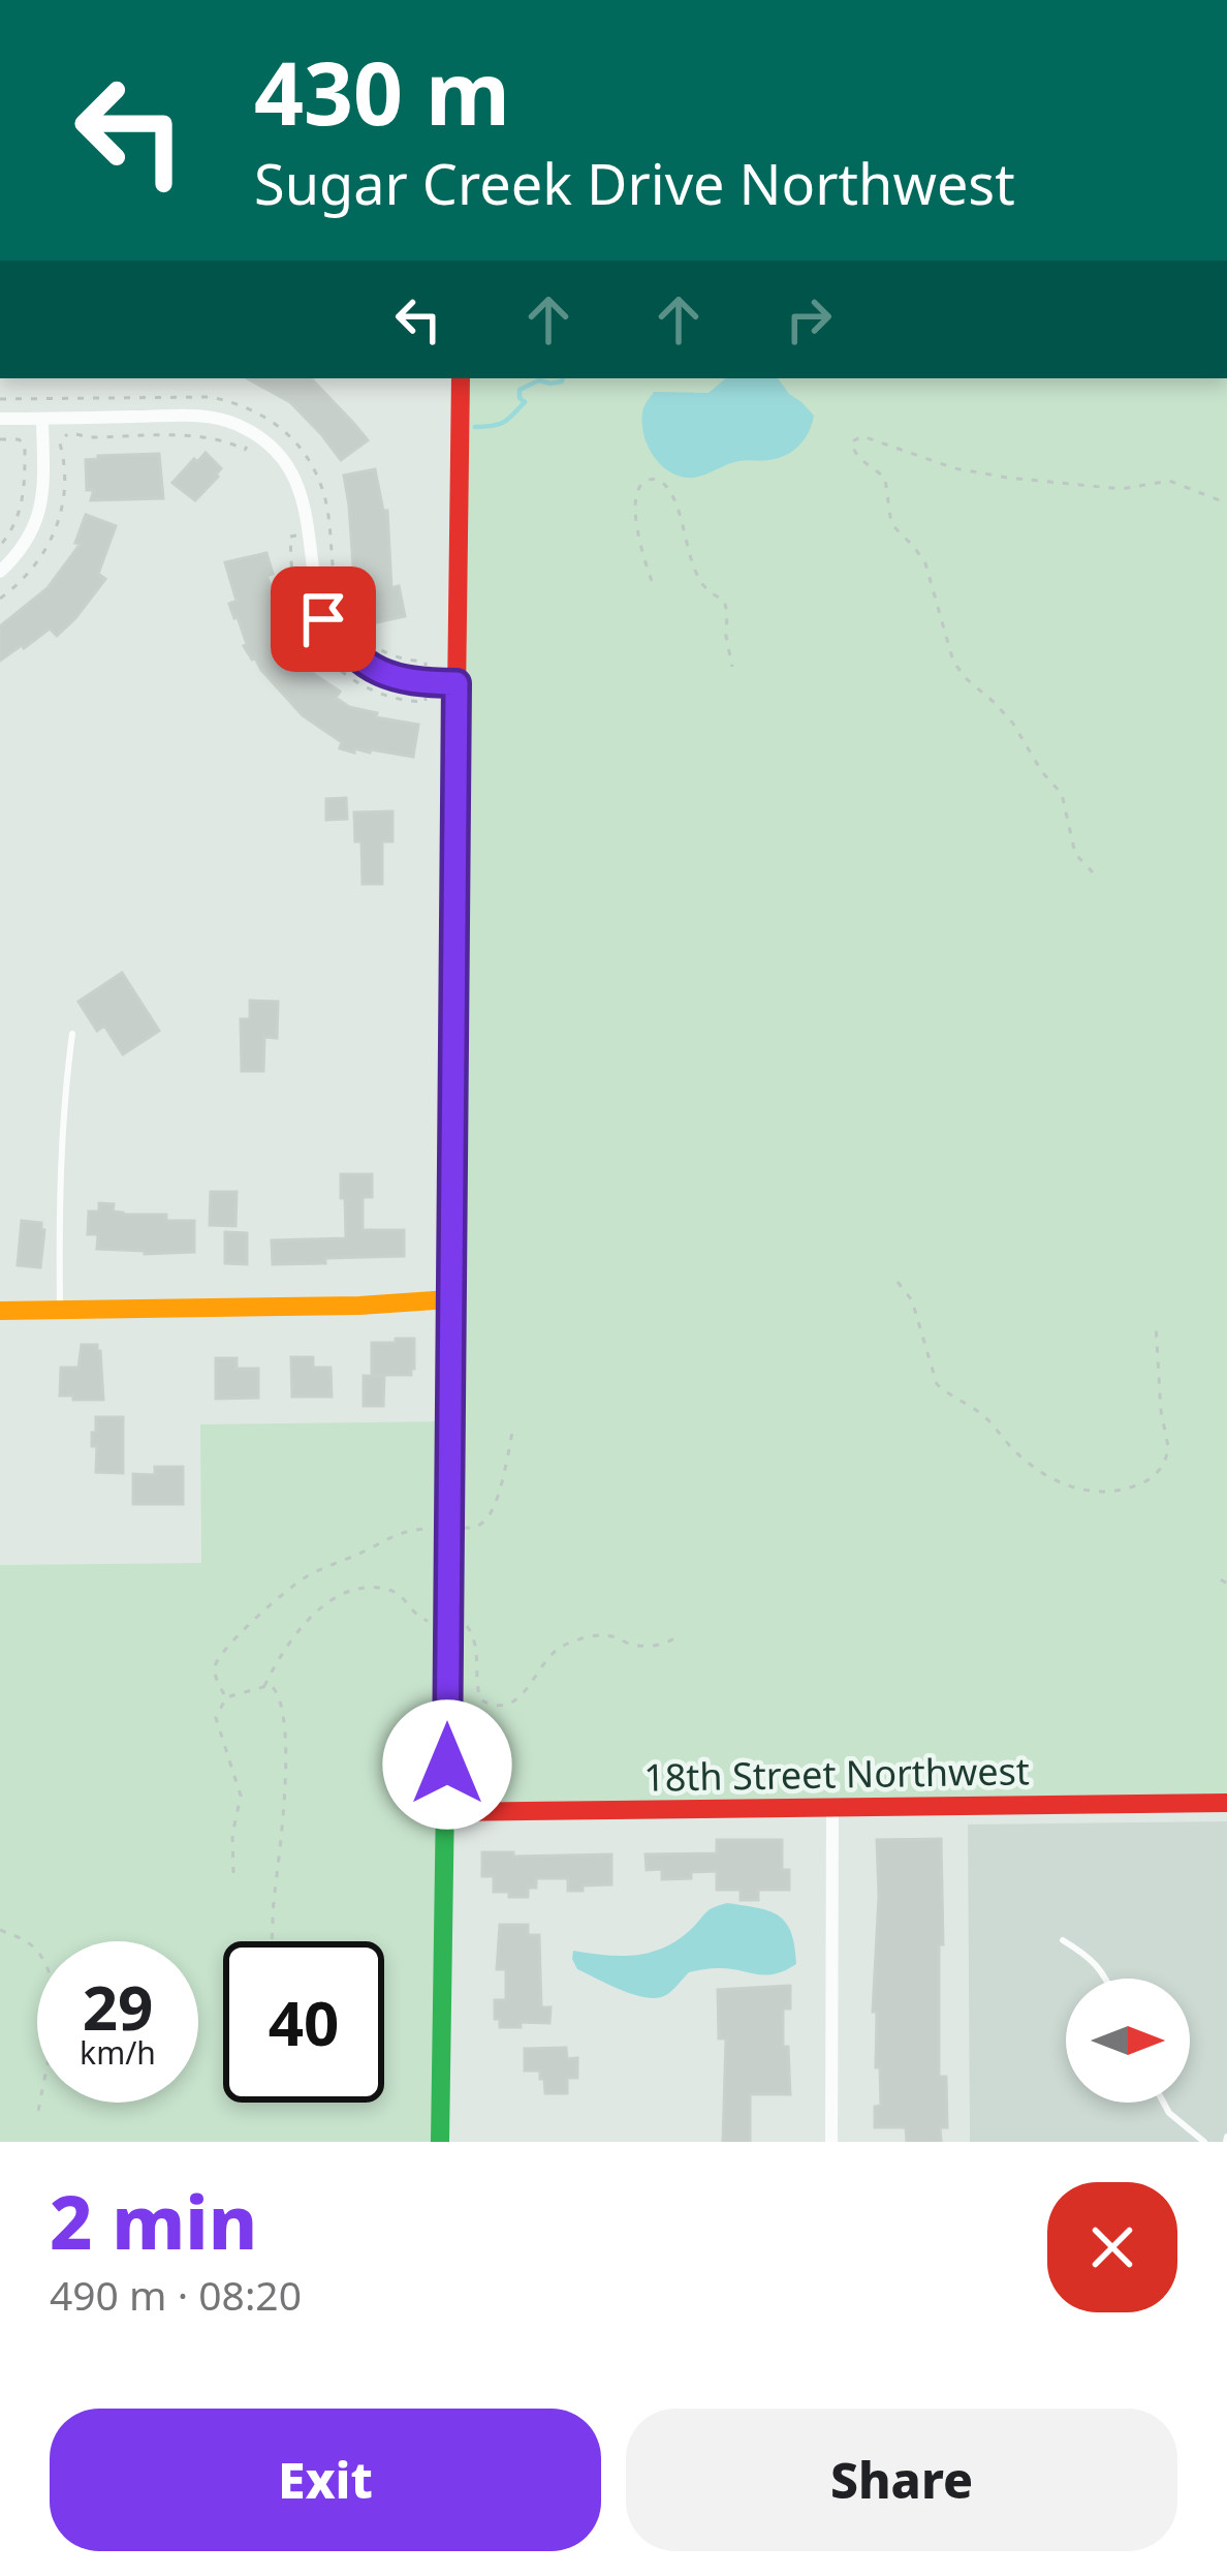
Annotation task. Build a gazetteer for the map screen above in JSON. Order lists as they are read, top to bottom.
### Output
{
  "streets": {
    "street": ["18th Street Northwest"]
  },
  "north": "right",
  "page": {
    "turn": ["430 m", "Sugar Creek Drive Northwest"],
    "speed": "29 km/h",
    "limit": "40",
    "heading": ["2 min", "490 m · 08:20"],
    "buttons": ["Exit", "Share"]
  }
}
